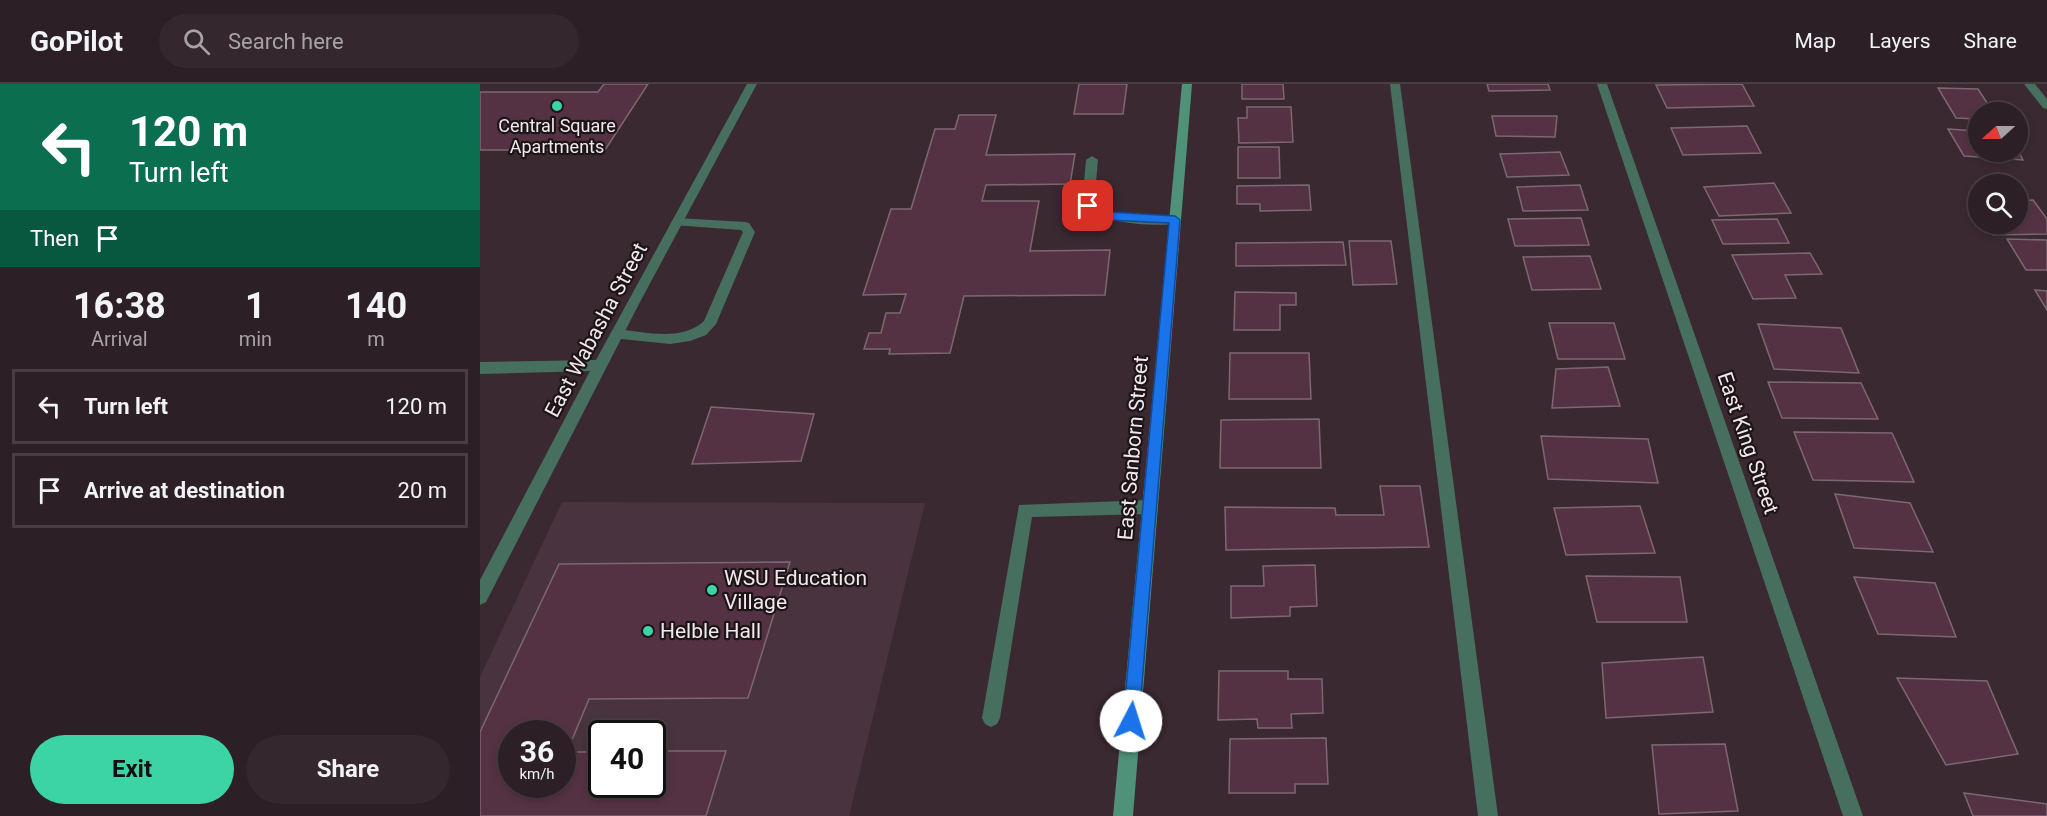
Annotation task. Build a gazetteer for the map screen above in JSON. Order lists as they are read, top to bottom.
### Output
{
  "streets": {
    "street": ["East Wabasha Street", "East King Street", "East Sanborn Street"]
  },
  "places": ["Central Square Apartments", "WSU Education Village", "Helble Hall"],
  "north": "left",
  "page": {
    "header": "GoPilot",
    "search": "Search here",
    "nav": ["Map", "Layers", "Share"],
    "turn": ["120 m", "Turn left"],
    "then": "Then",
    "eta": [
      "16:38",
      "Arrival",
      "1",
      "min",
      "140",
      "m"
    ],
    "list": [
      {
        "name": "Turn left",
        "value": "120 m"
      },
      {
        "name": "Arrive at destination",
        "value": "20 m"
      }
    ],
    "speed": "36 km/h",
    "limit": "40",
    "buttons": ["Exit", "Share"]
  }
}
